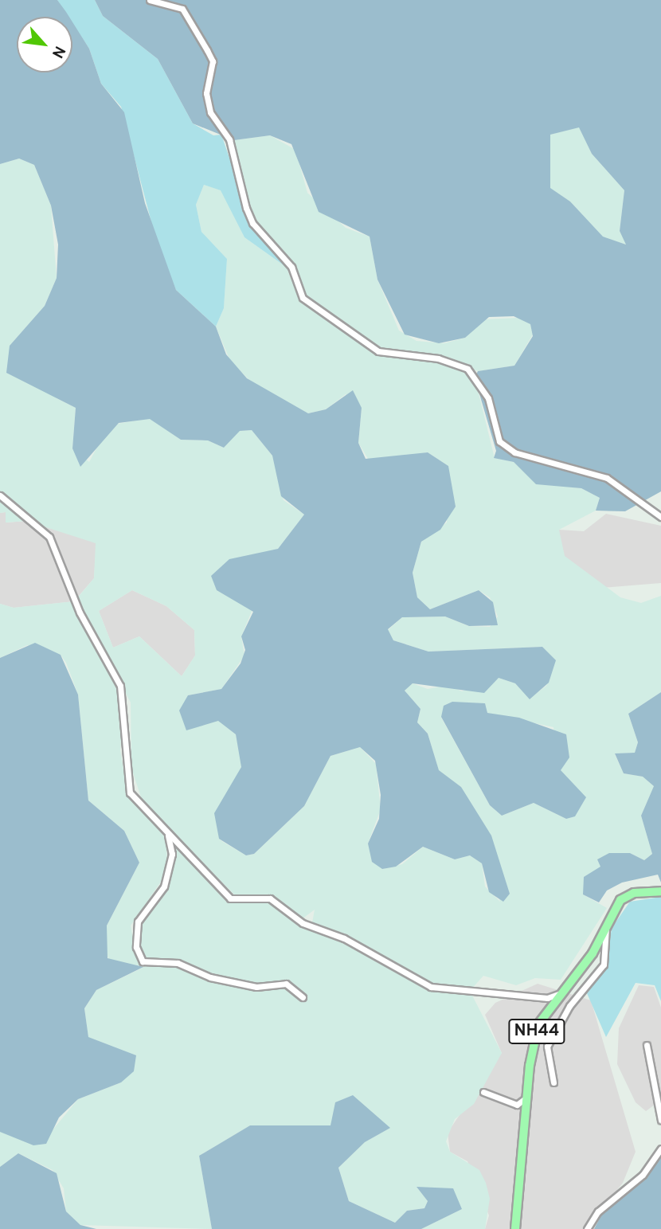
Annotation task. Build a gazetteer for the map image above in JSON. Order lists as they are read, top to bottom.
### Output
{
  "streets": {
    "main road": ["NH44"]
  },
  "north": "bottom right"
}
